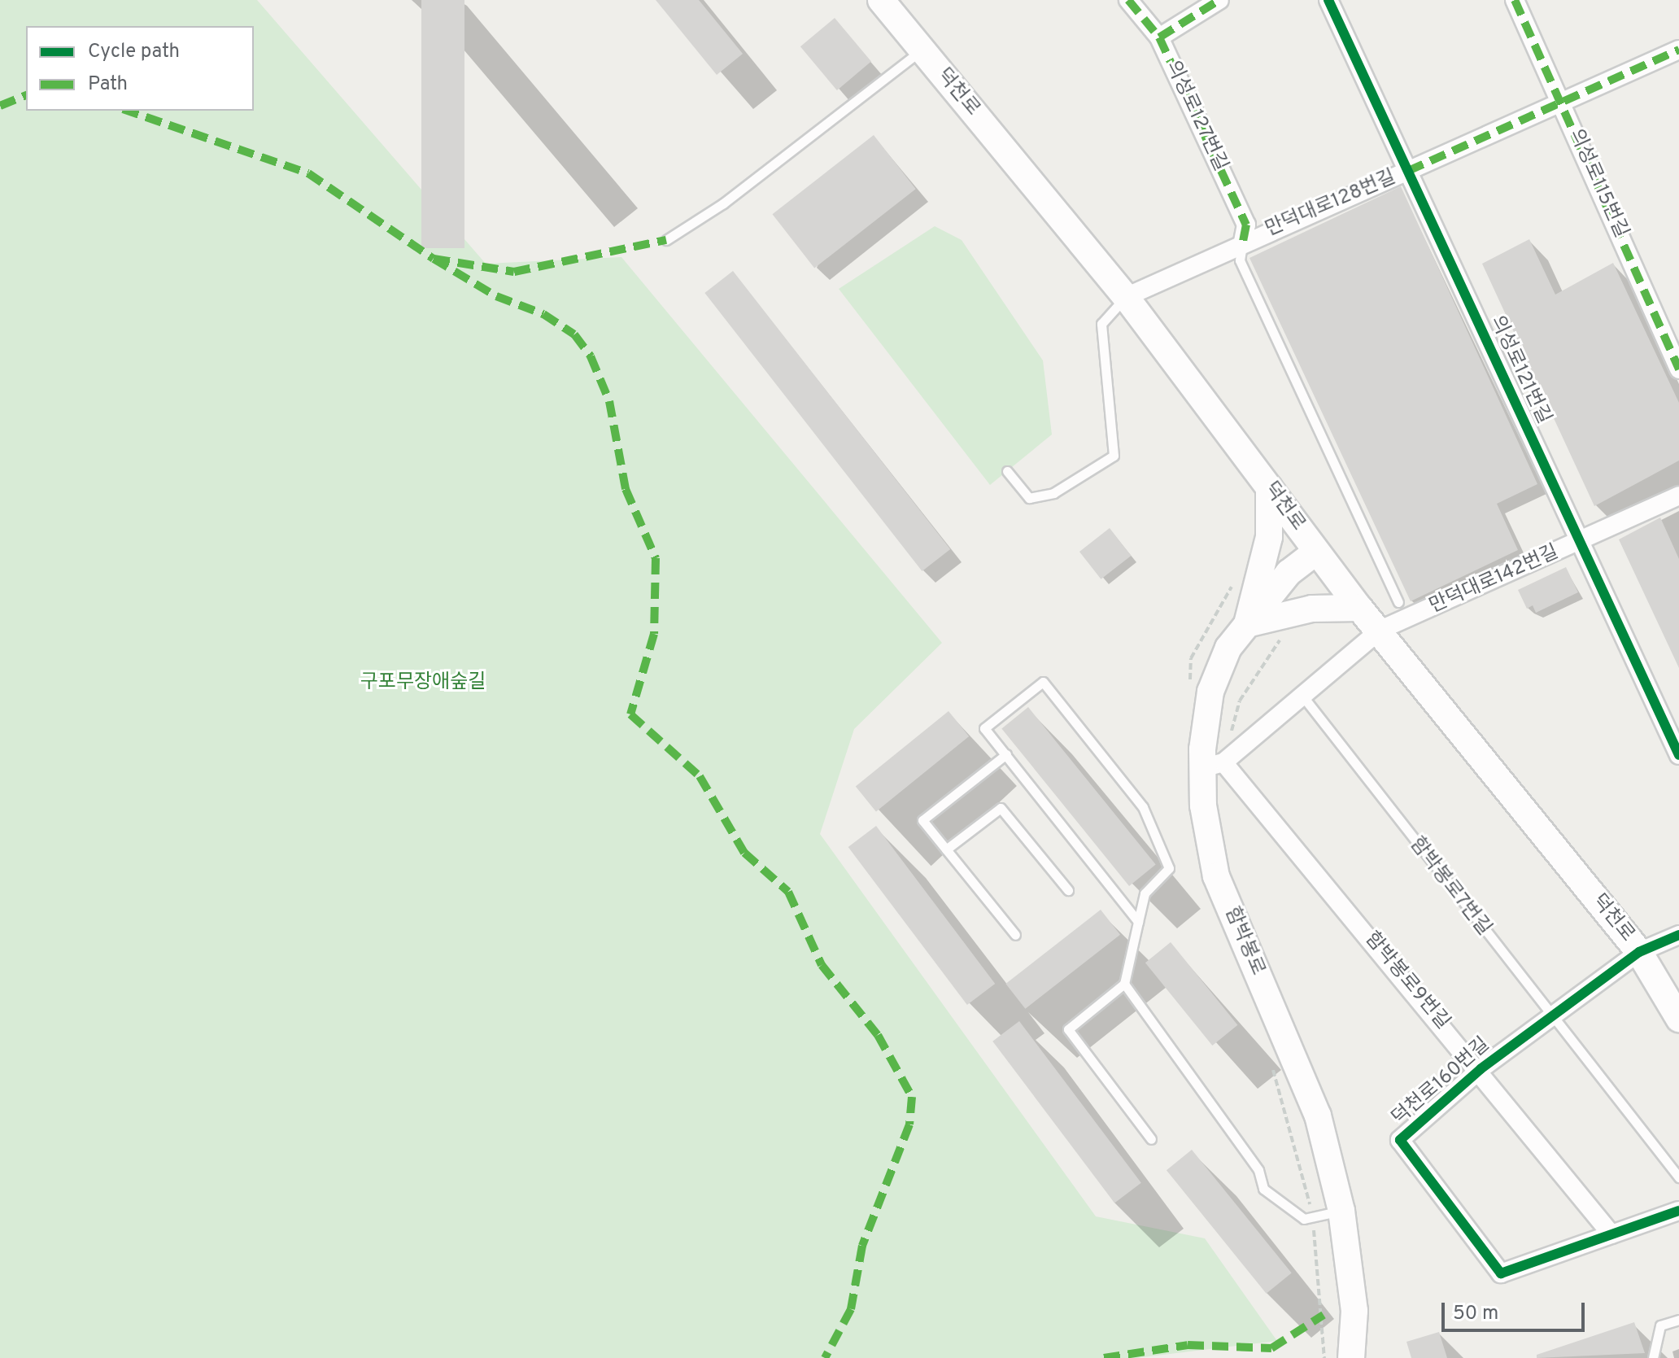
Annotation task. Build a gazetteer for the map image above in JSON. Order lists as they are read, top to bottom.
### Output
{
  "streets": {
    "main road": ["덕천로", "함박봉로"],
    "street": [
      "의성로127번길",
      "의성로115번길",
      "만덕대로128번길",
      "의성로121번길",
      "만덕대로142번길",
      "함박봉로9번길",
      "덕천로160번길"
    ],
    "lane": ["함박봉로7번길"]
  },
  "crossings": [
    ["덕천로", "만덕대로128번길"],
    ["덕천로", "만덕대로142번길"],
    ["덕천로", "함박봉로"],
    ["덕천로", "덕천로160번길"],
    ["의성로127번길", "만덕대로128번길"],
    ["의성로115번길", "만덕대로128번길"],
    ["만덕대로128번길", "의성로121번길"],
    ["의성로121번길", "만덕대로142번길"],
    ["만덕대로142번길", "함박봉로7번길"],
    ["함박봉로7번길", "덕천로160번길"],
    ["함박봉로", "함박봉로9번길"],
    ["함박봉로9번길", "덕천로160번길"]
  ],
  "parks": ["구포무장애숲길"],
  "legend": ["Cycle path", "Path"],
  "scale_bar": "50 m"
}
